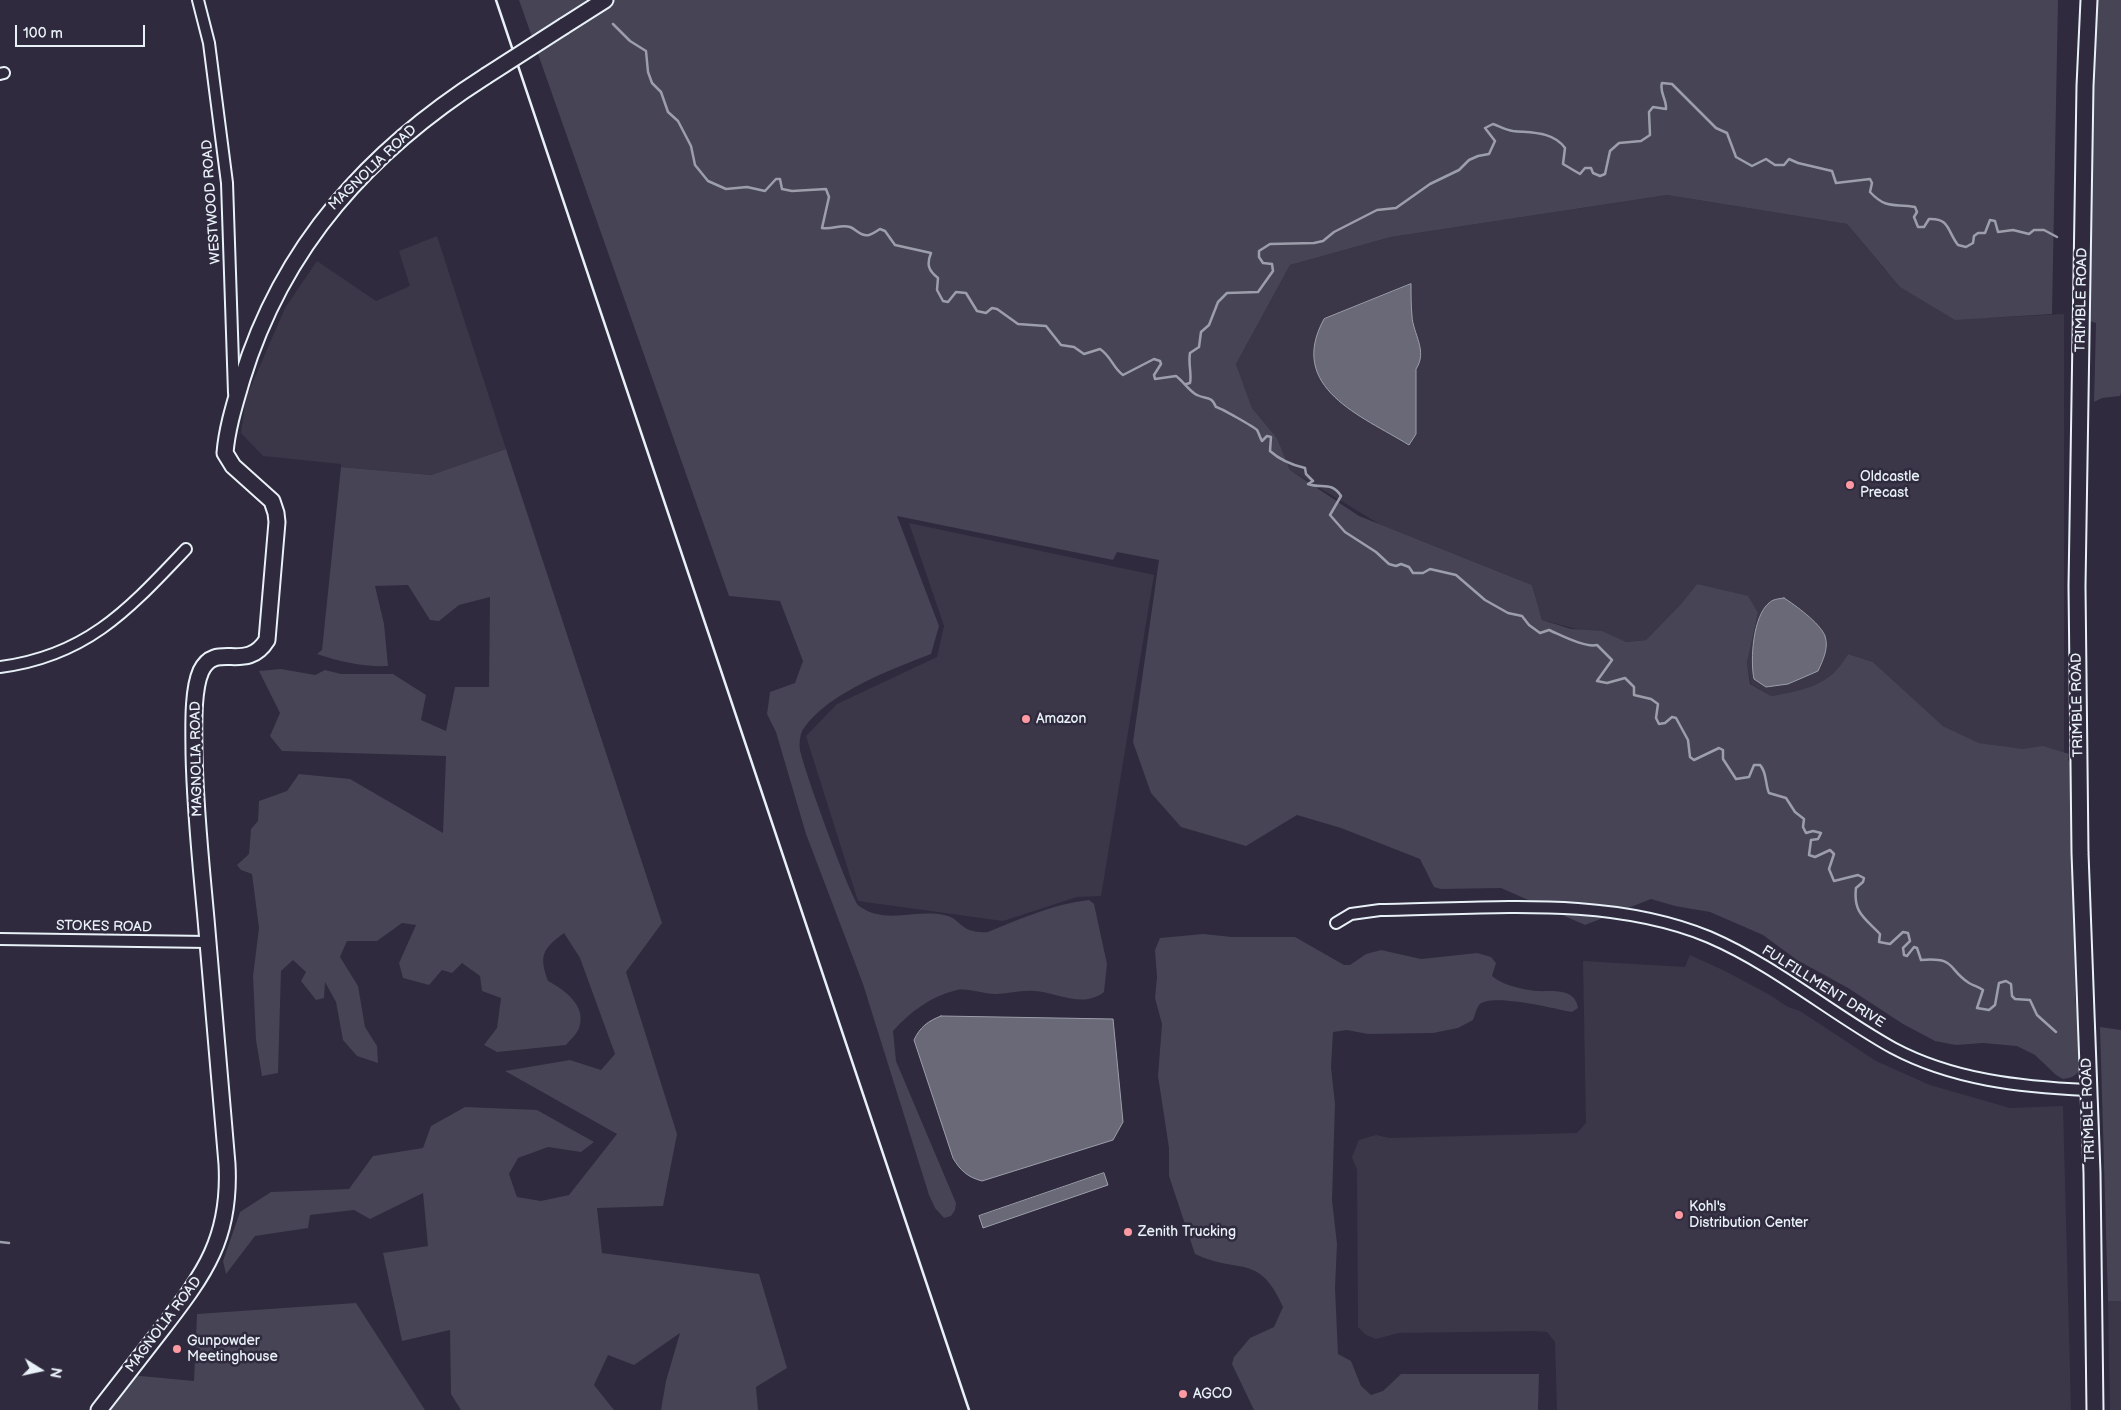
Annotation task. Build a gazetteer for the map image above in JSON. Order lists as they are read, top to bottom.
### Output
{
  "streets": {
    "street": [
      "MAGNOLIA ROAD",
      "WESTWOOD ROAD",
      "TRIMBLE ROAD",
      "STOKES ROAD",
      "FULFILLMENT DRIVE"
    ]
  },
  "crossings": [
    ["MAGNOLIA ROAD", "WESTWOOD ROAD"],
    ["MAGNOLIA ROAD", "STOKES ROAD"],
    ["TRIMBLE ROAD", "FULFILLMENT DRIVE"]
  ],
  "places": [
    "Oldcastle Precast",
    "Amazon",
    "Kohl's Distribution Center",
    "Zenith Trucking",
    "Gunpowder Meetinghouse",
    "AGCO"
  ],
  "scale_bar": "100 m",
  "north": "right"
}
